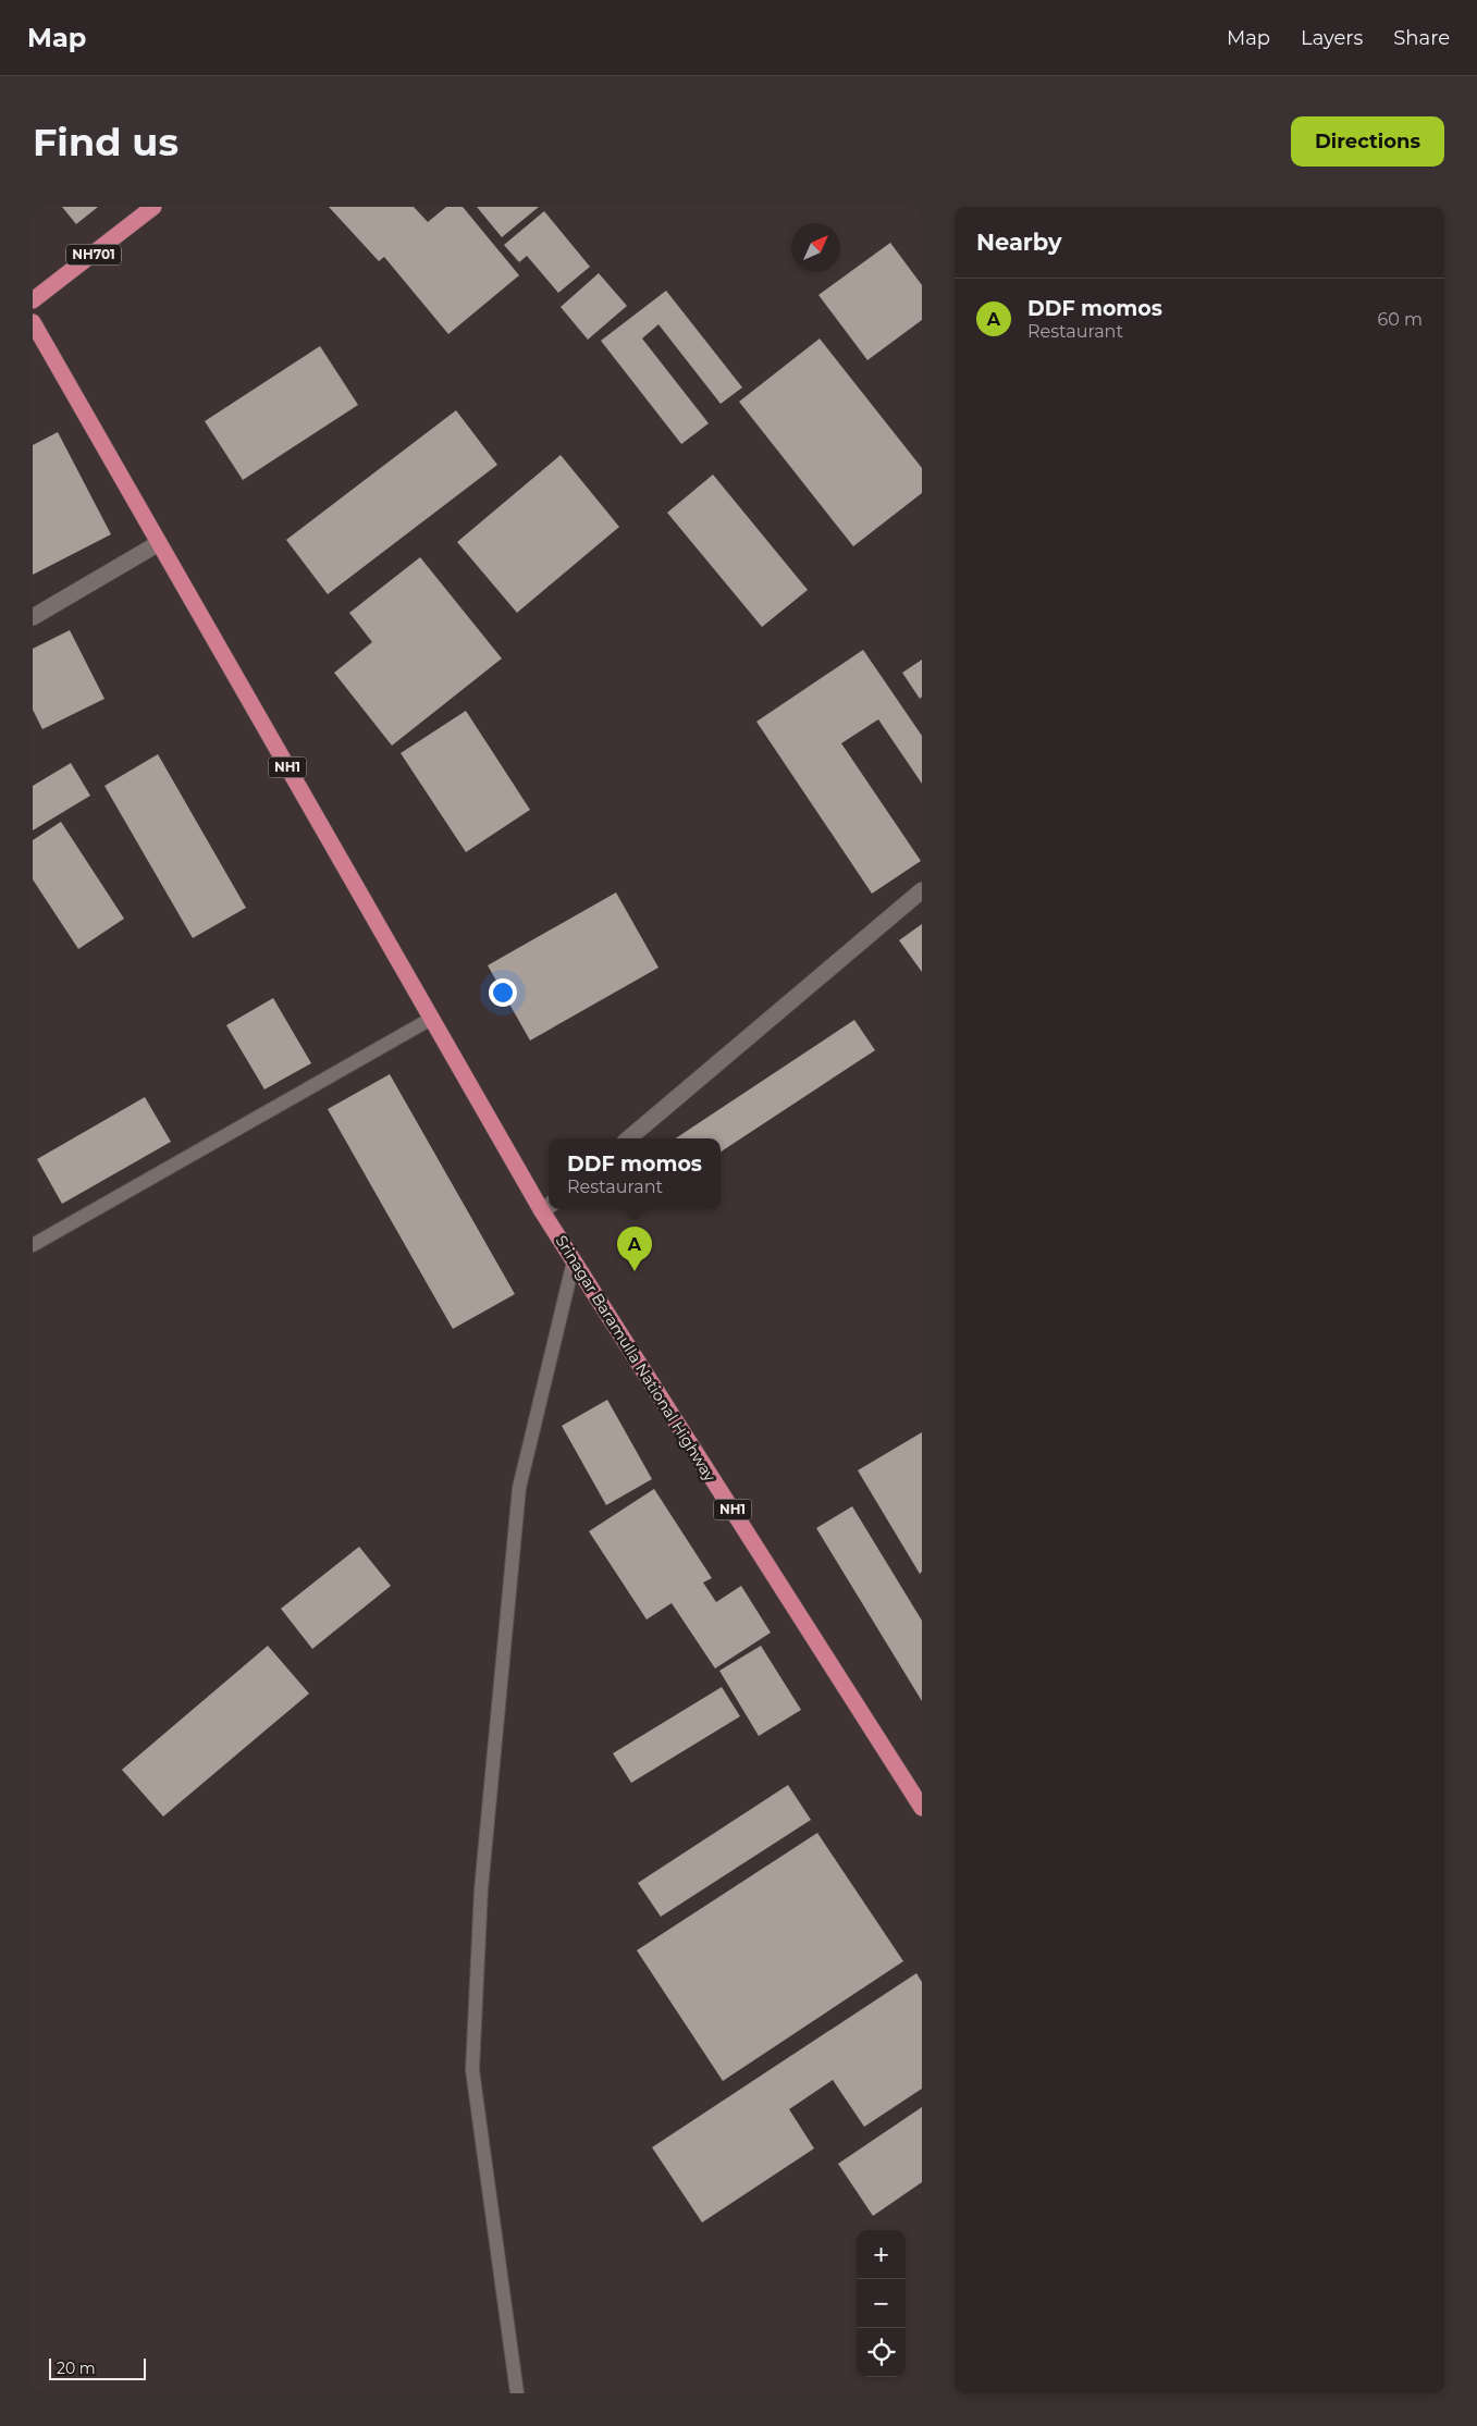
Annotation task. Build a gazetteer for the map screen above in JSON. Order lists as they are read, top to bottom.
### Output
{
  "streets": {
    "highway": ["NH701", "NH1", "Srinagar Baramulla National Highway"]
  },
  "crossings": [
    ["NH1", "Srinagar Baramulla National Highway"]
  ],
  "scale_bar": "20 m",
  "north": "top right",
  "page": {
    "header": "Map",
    "nav": ["Map", "Layers", "Share"],
    "buttons": "Directions",
    "title": "Find us",
    "heading": "Nearby",
    "list": [
      {
        "mark": "A",
        "name": "DDF momos",
        "note": "Restaurant",
        "value": "60 m"
      }
    ],
    "popup": ["DDF momos", "Restaurant"],
    "pins": "A",
    "map_buttons": ["+", "−"],
    "scale": "20 m"
  }
}
